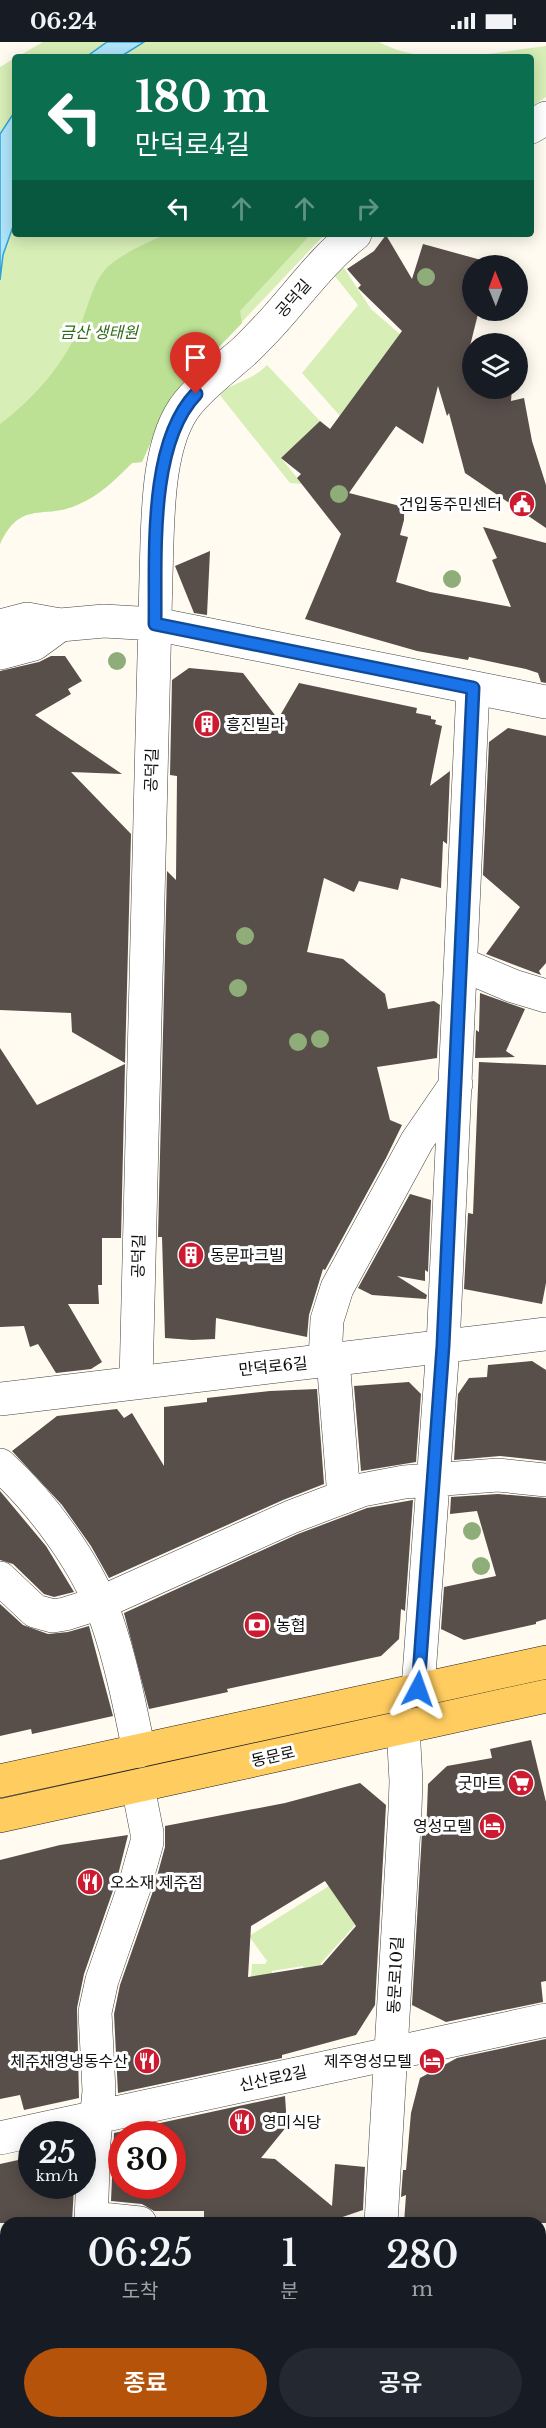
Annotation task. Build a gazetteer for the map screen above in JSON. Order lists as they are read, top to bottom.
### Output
{
  "streets": {
    "main road": ["동문로"],
    "street": [
      "공덕길",
      "만덕로6길",
      "동문로10길",
      "신산로2길"
    ]
  },
  "crossings": [
    ["공덕길", "만덕로6길"],
    ["동문로", "동문로10길"],
    ["동문로10길", "신산로2길"]
  ],
  "parks": ["금산 생태원"],
  "places": {
    "public building": ["건입동주민센터"],
    "building": ["흥진빌라", "동문파크빌"],
    "bank": ["농협"],
    "supermarket": ["굿마트"],
    "hotel": ["영성모텔", "제주영성모텔"],
    "restaurant": ["오소재 제주점", "체주채영냉동수산", "영미식당"]
  },
  "north": "top",
  "page": {
    "status": "06:24",
    "turn": ["180 m", "만덕로4길"],
    "speed": "25 km/h",
    "limit": "30",
    "eta": [
      "06:25",
      "도착",
      "1",
      "분",
      "280",
      "m"
    ],
    "buttons": ["종료", "공유"]
  }
}
